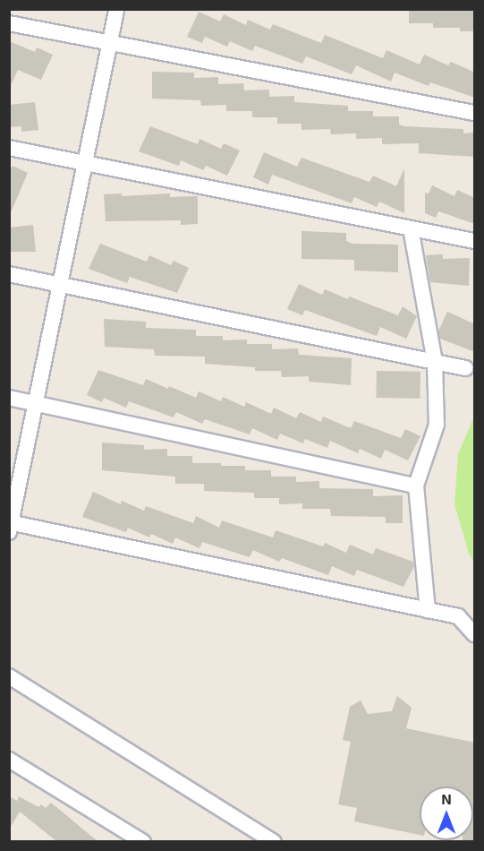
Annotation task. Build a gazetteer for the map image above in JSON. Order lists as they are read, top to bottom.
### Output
{
  "north": "top"
}
